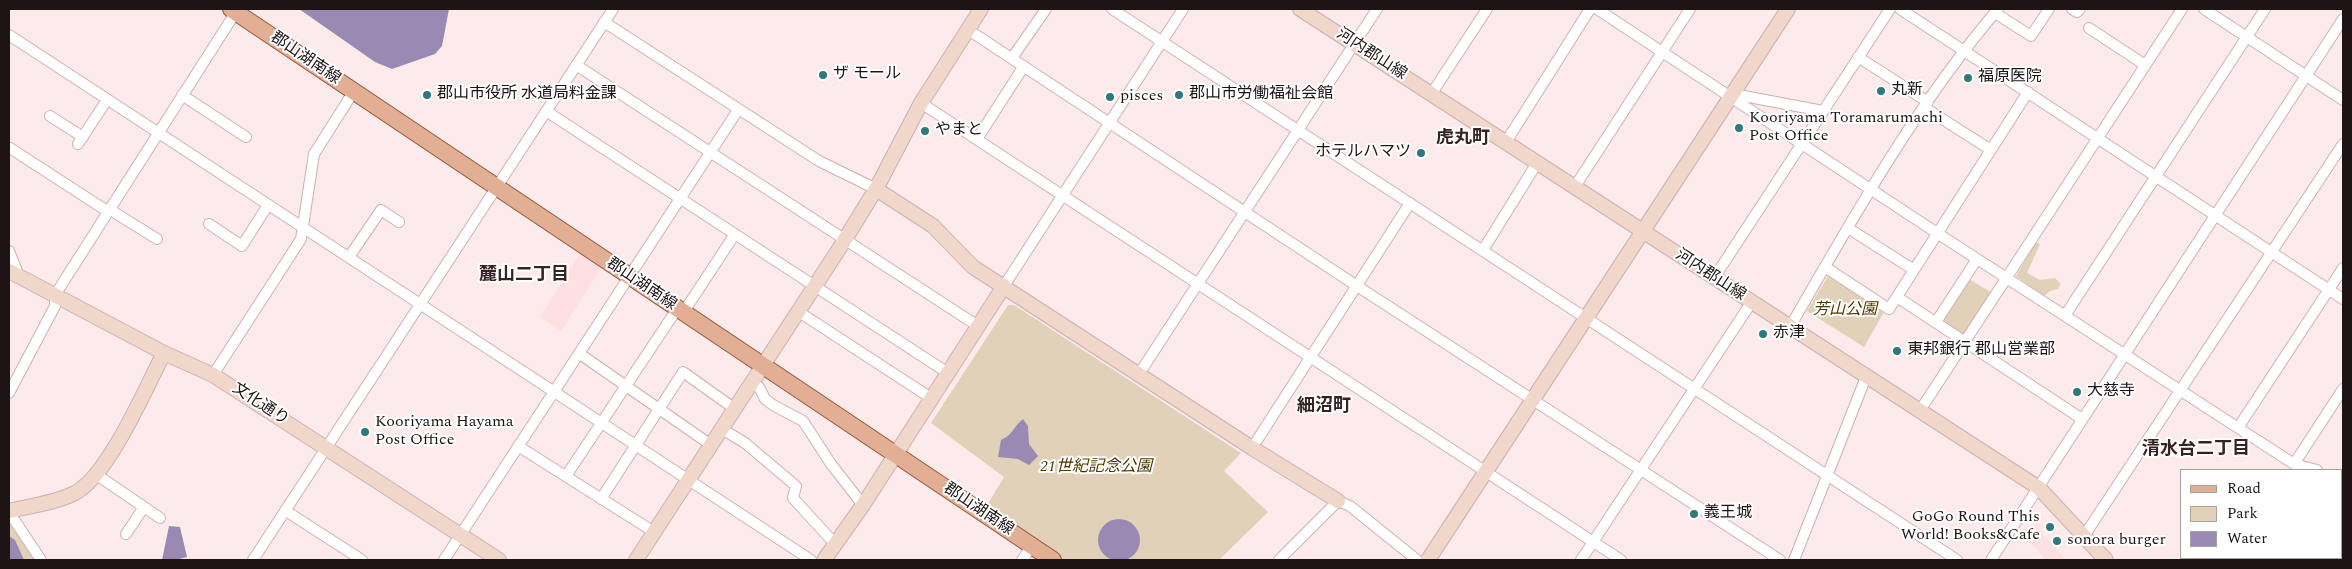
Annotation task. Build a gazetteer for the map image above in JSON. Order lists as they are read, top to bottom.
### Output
{
  "streets": {
    "main road": ["郡山湖南線"],
    "street": ["河内郡山線", "文化通り"]
  },
  "districts": [
    "虎丸町",
    "麓山二丁目",
    "細沼町",
    "清水台二丁目"
  ],
  "parks": ["芳山公園", "21世紀記念公園"],
  "places": [
    "ザ モール",
    "福原医院",
    "丸新",
    "郡山市役所 水道局料金課",
    "郡山市労働福祉会館",
    "pisces",
    "Kooriyama Toramarumachi Post Office",
    "やまと",
    "ホテルハマツ",
    "赤津",
    "東邦銀行 郡山営業部",
    "大慈寺",
    "Kooriyama Hayama Post Office",
    "義王城",
    "GoGo Round This World! Books&Cafe",
    "sonora burger"
  ],
  "legend": ["Road", "Park", "Water"]
}
